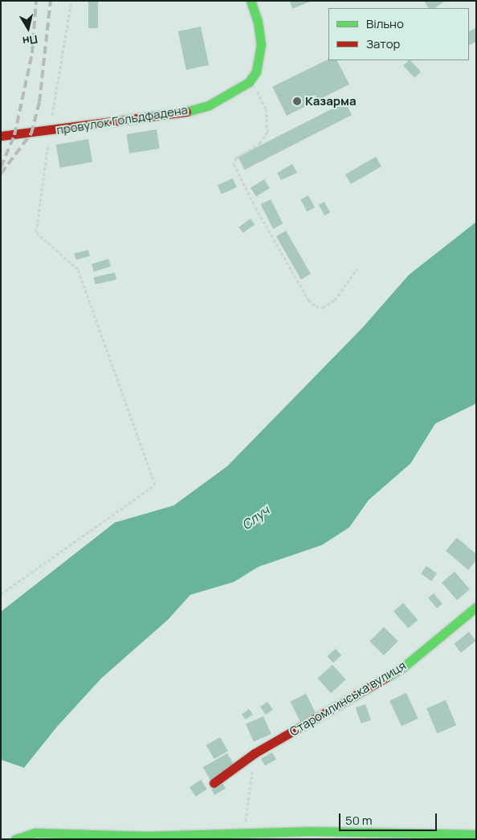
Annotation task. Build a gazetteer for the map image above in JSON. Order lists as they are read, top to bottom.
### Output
{
  "streets": {
    "street": ["провулок Гольдфадена", "Старомлинська вулиця"]
  },
  "water": ["Случ"],
  "places": ["Казарма"],
  "legend": ["Вільно", "Затор"],
  "scale_bar": "50 m",
  "north": "bottom"
}
